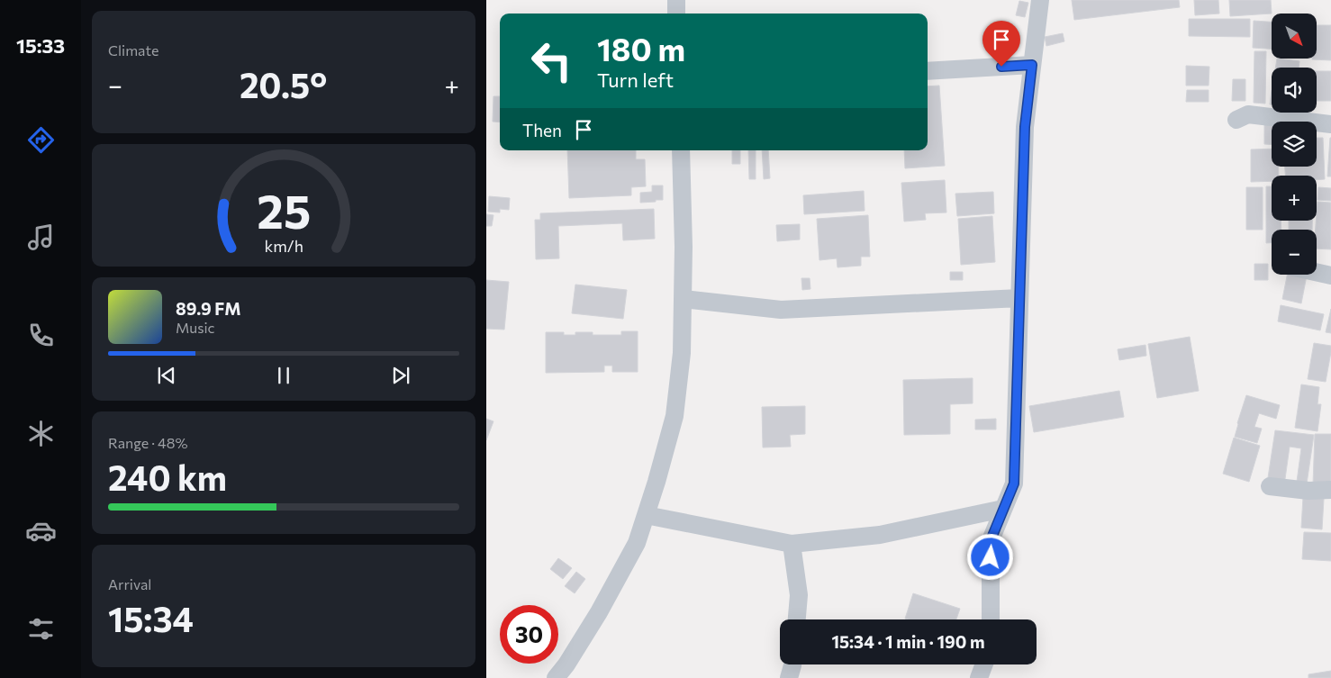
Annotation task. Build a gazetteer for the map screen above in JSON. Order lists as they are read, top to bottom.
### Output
{
  "north": "bottom right",
  "page": {
    "tabs": "15:33",
    "tile": [
      "Climate",
      ["Range · 48%", "240 km"],
      ["Arrival", "15:34"]
    ],
    "map_buttons": ["+", "−"],
    "turn": ["180 m", "Turn left"],
    "heat": ["−", "20.5°", "+"],
    "then": "Then",
    "song": ["89.9 FM", "Music"],
    "limit": "30",
    "trip": "15:34 · 1 min · 190 m",
    "gauge": ["25", "km/h"]
  }
}
